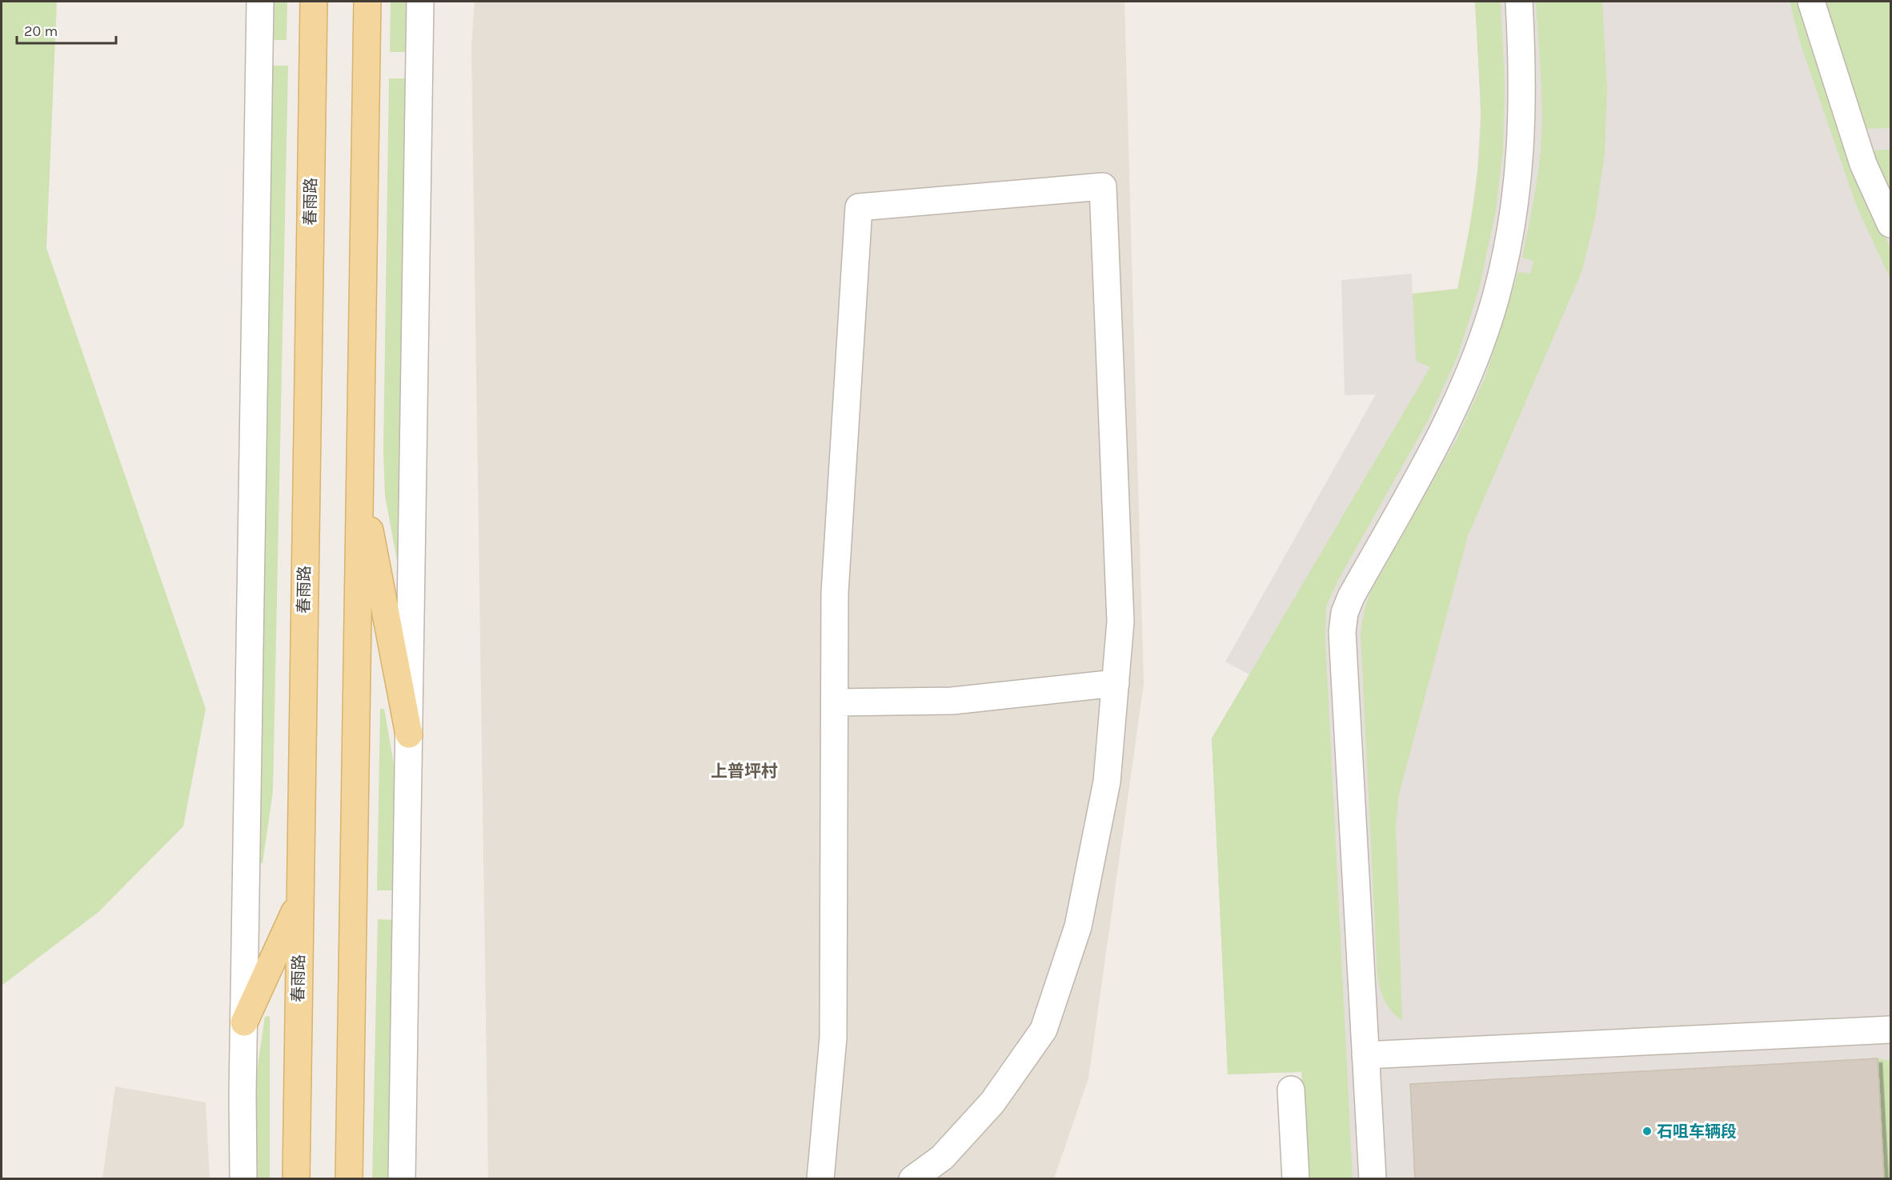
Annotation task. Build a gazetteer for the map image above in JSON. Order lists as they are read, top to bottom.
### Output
{
  "streets": {
    "main road": ["春雨路"]
  },
  "districts": ["上普坪村"],
  "places": ["石咀车辆段"],
  "scale_bar": "20 m"
}
